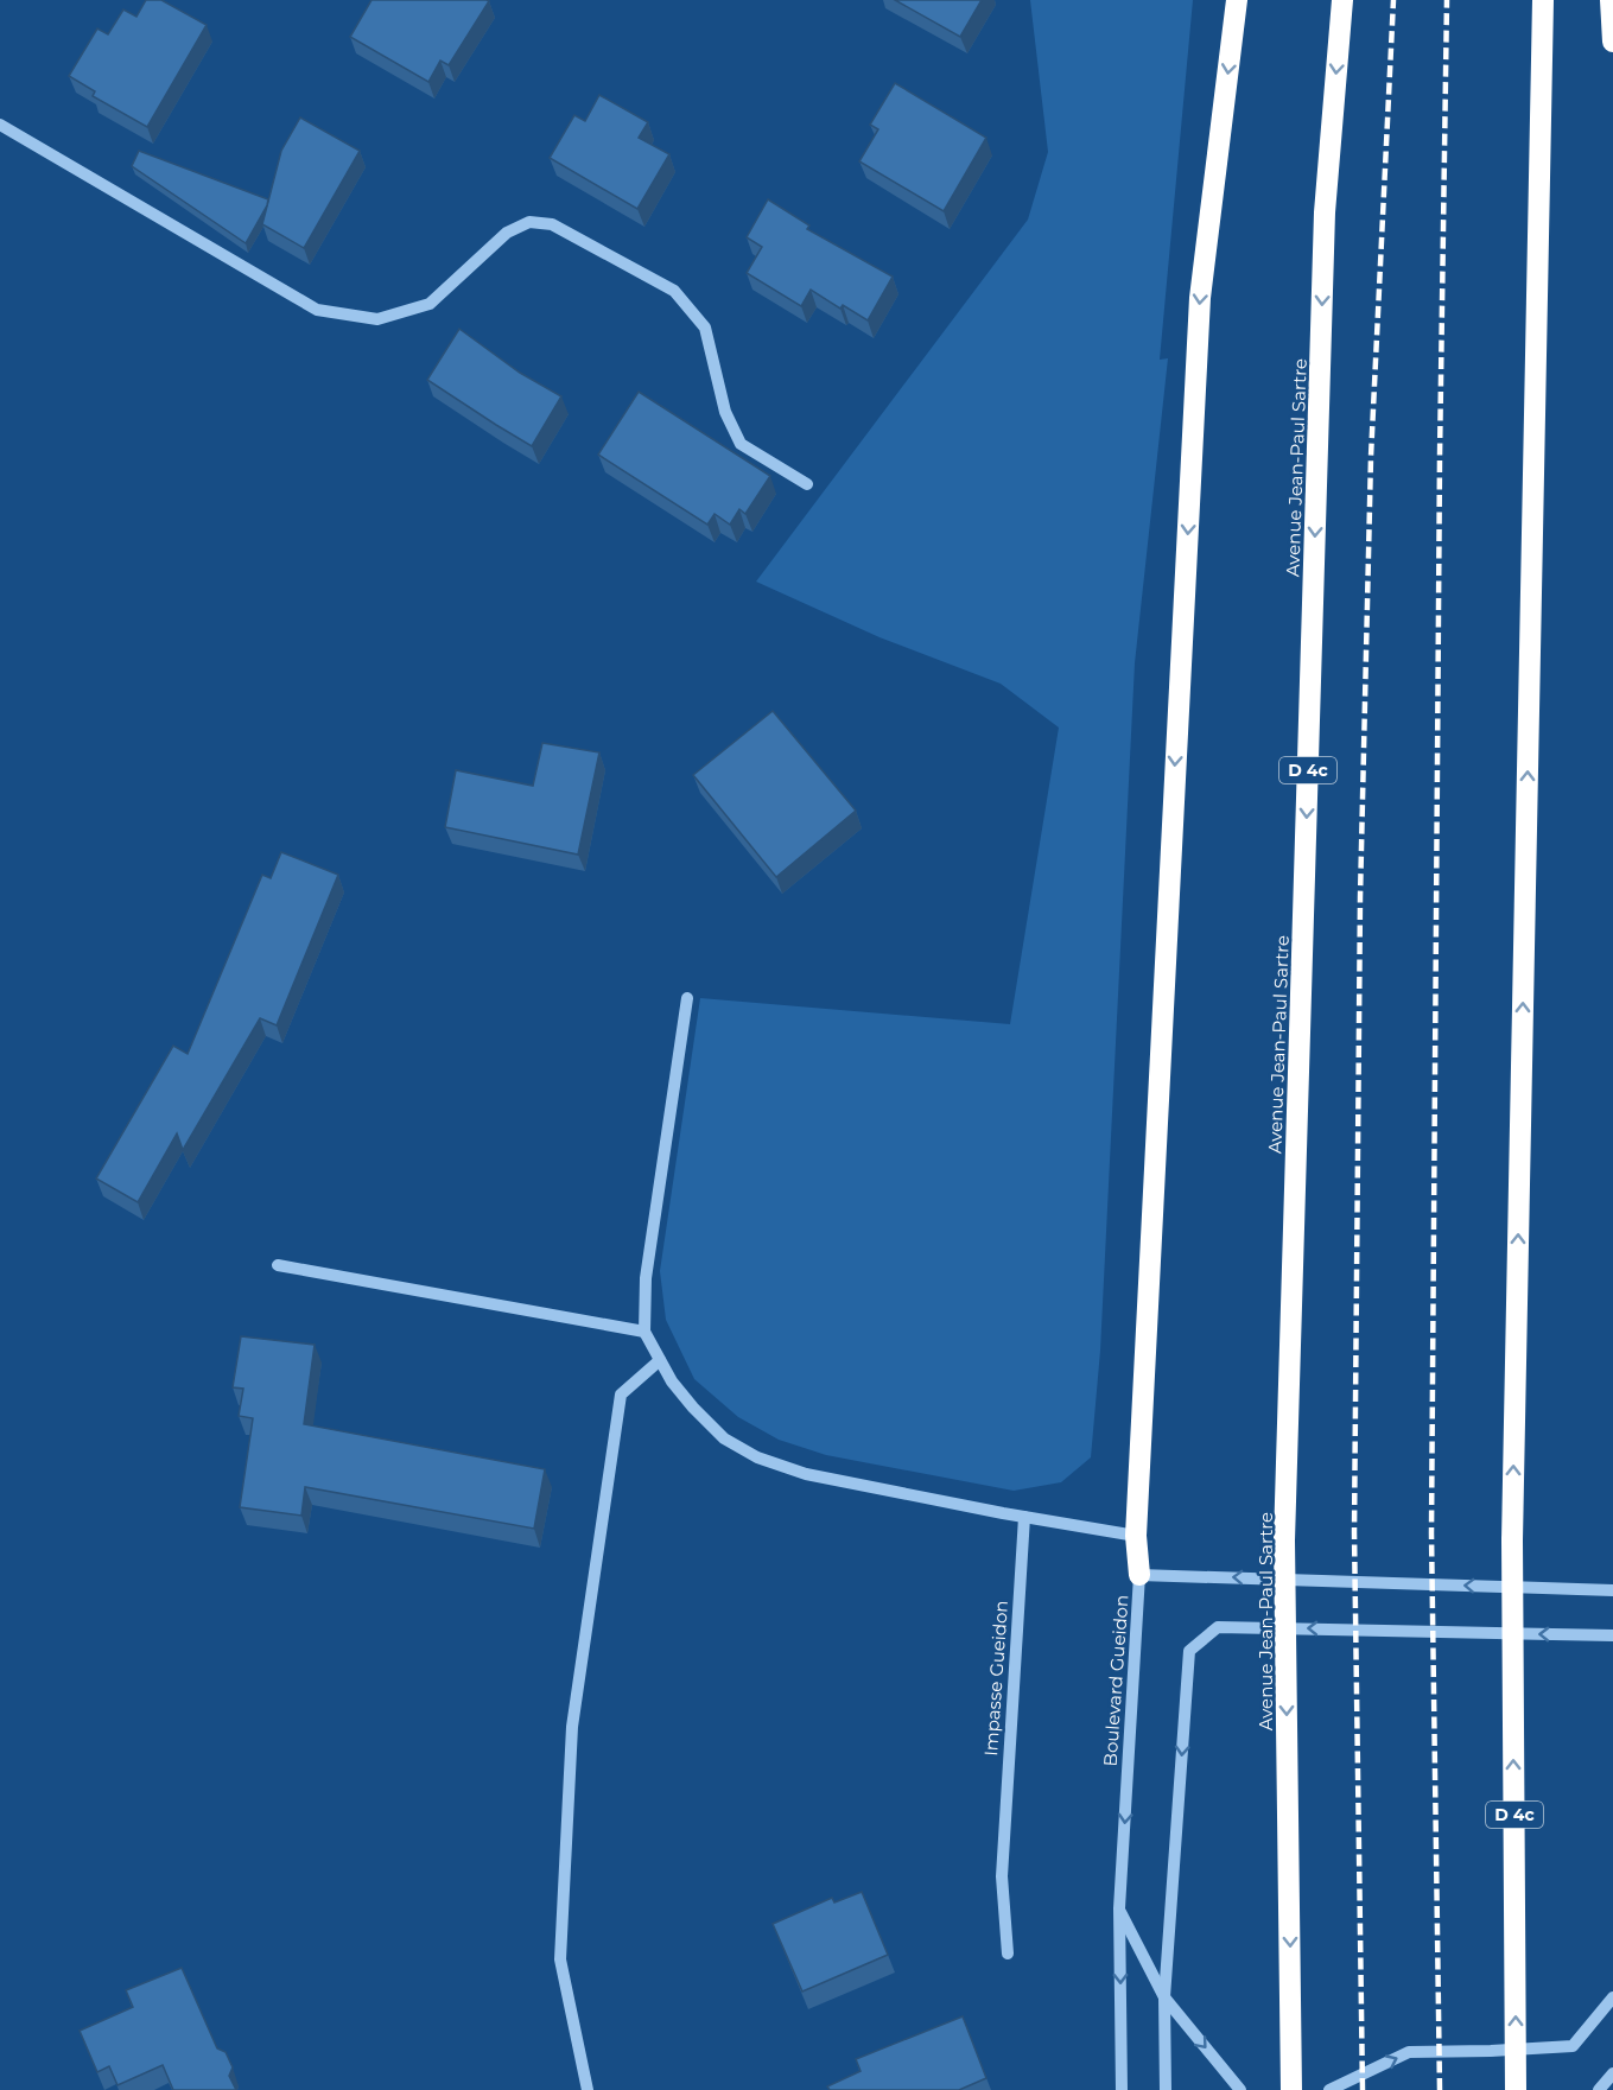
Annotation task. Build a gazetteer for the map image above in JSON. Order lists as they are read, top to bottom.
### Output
{
  "streets": {
    "highway": ["Avenue Jean-Paul Sartre", "D 4c"],
    "street": ["Impasse Gueidon", "Boulevard Gueidon"]
  }
}
